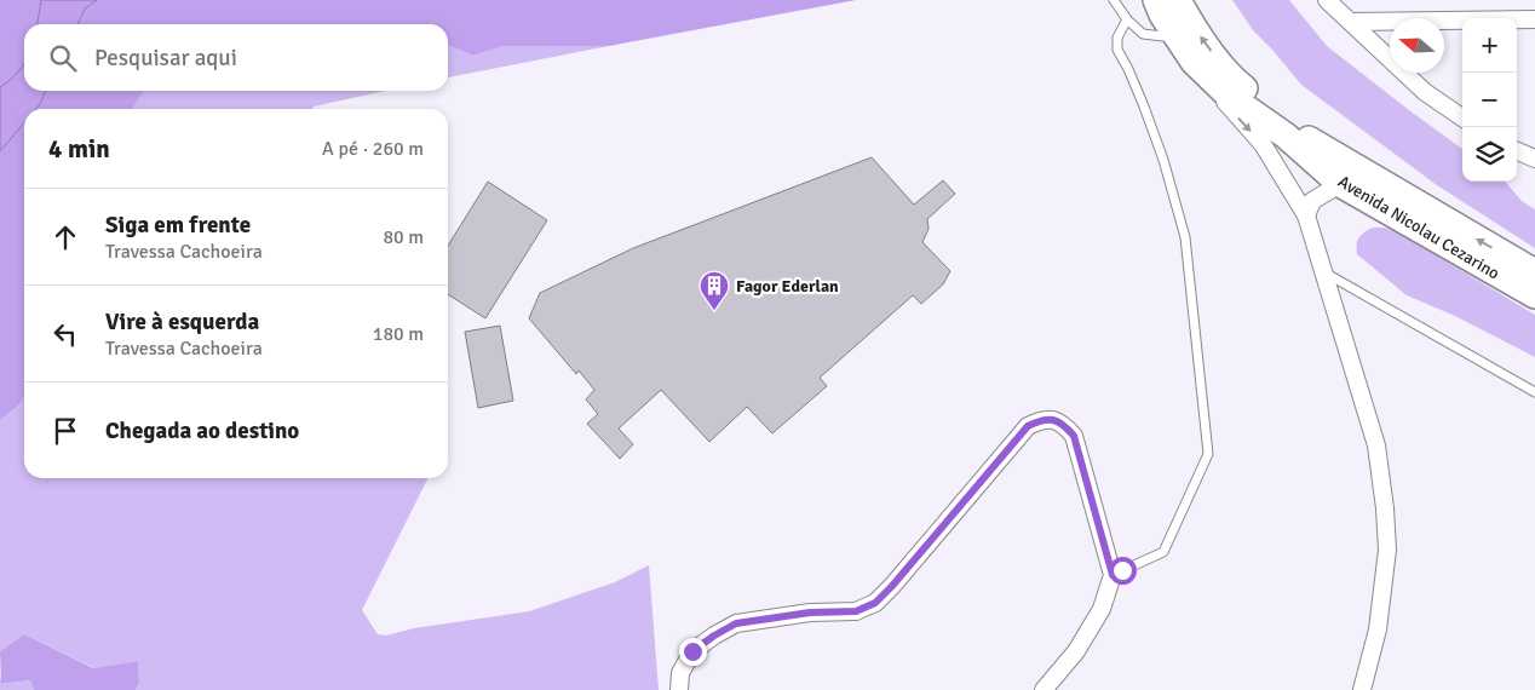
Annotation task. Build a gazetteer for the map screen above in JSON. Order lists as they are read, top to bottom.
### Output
{
  "streets": {
    "main road": ["Avenida Nicolau Cezarino"]
  },
  "places": {
    "building": ["Fagor Ederlan"]
  },
  "north": "left",
  "page": {
    "map_buttons": ["+", "−"],
    "search": "Pesquisar aqui",
    "heading": ["4 min", "A pé · 260 m"],
    "list": [
      ["Siga em frente", "Travessa Cachoeira", "80 m"],
      ["Vire à esquerda", "Travessa Cachoeira", "180 m"],
      "Chegada ao destino"
    ]
  }
}
